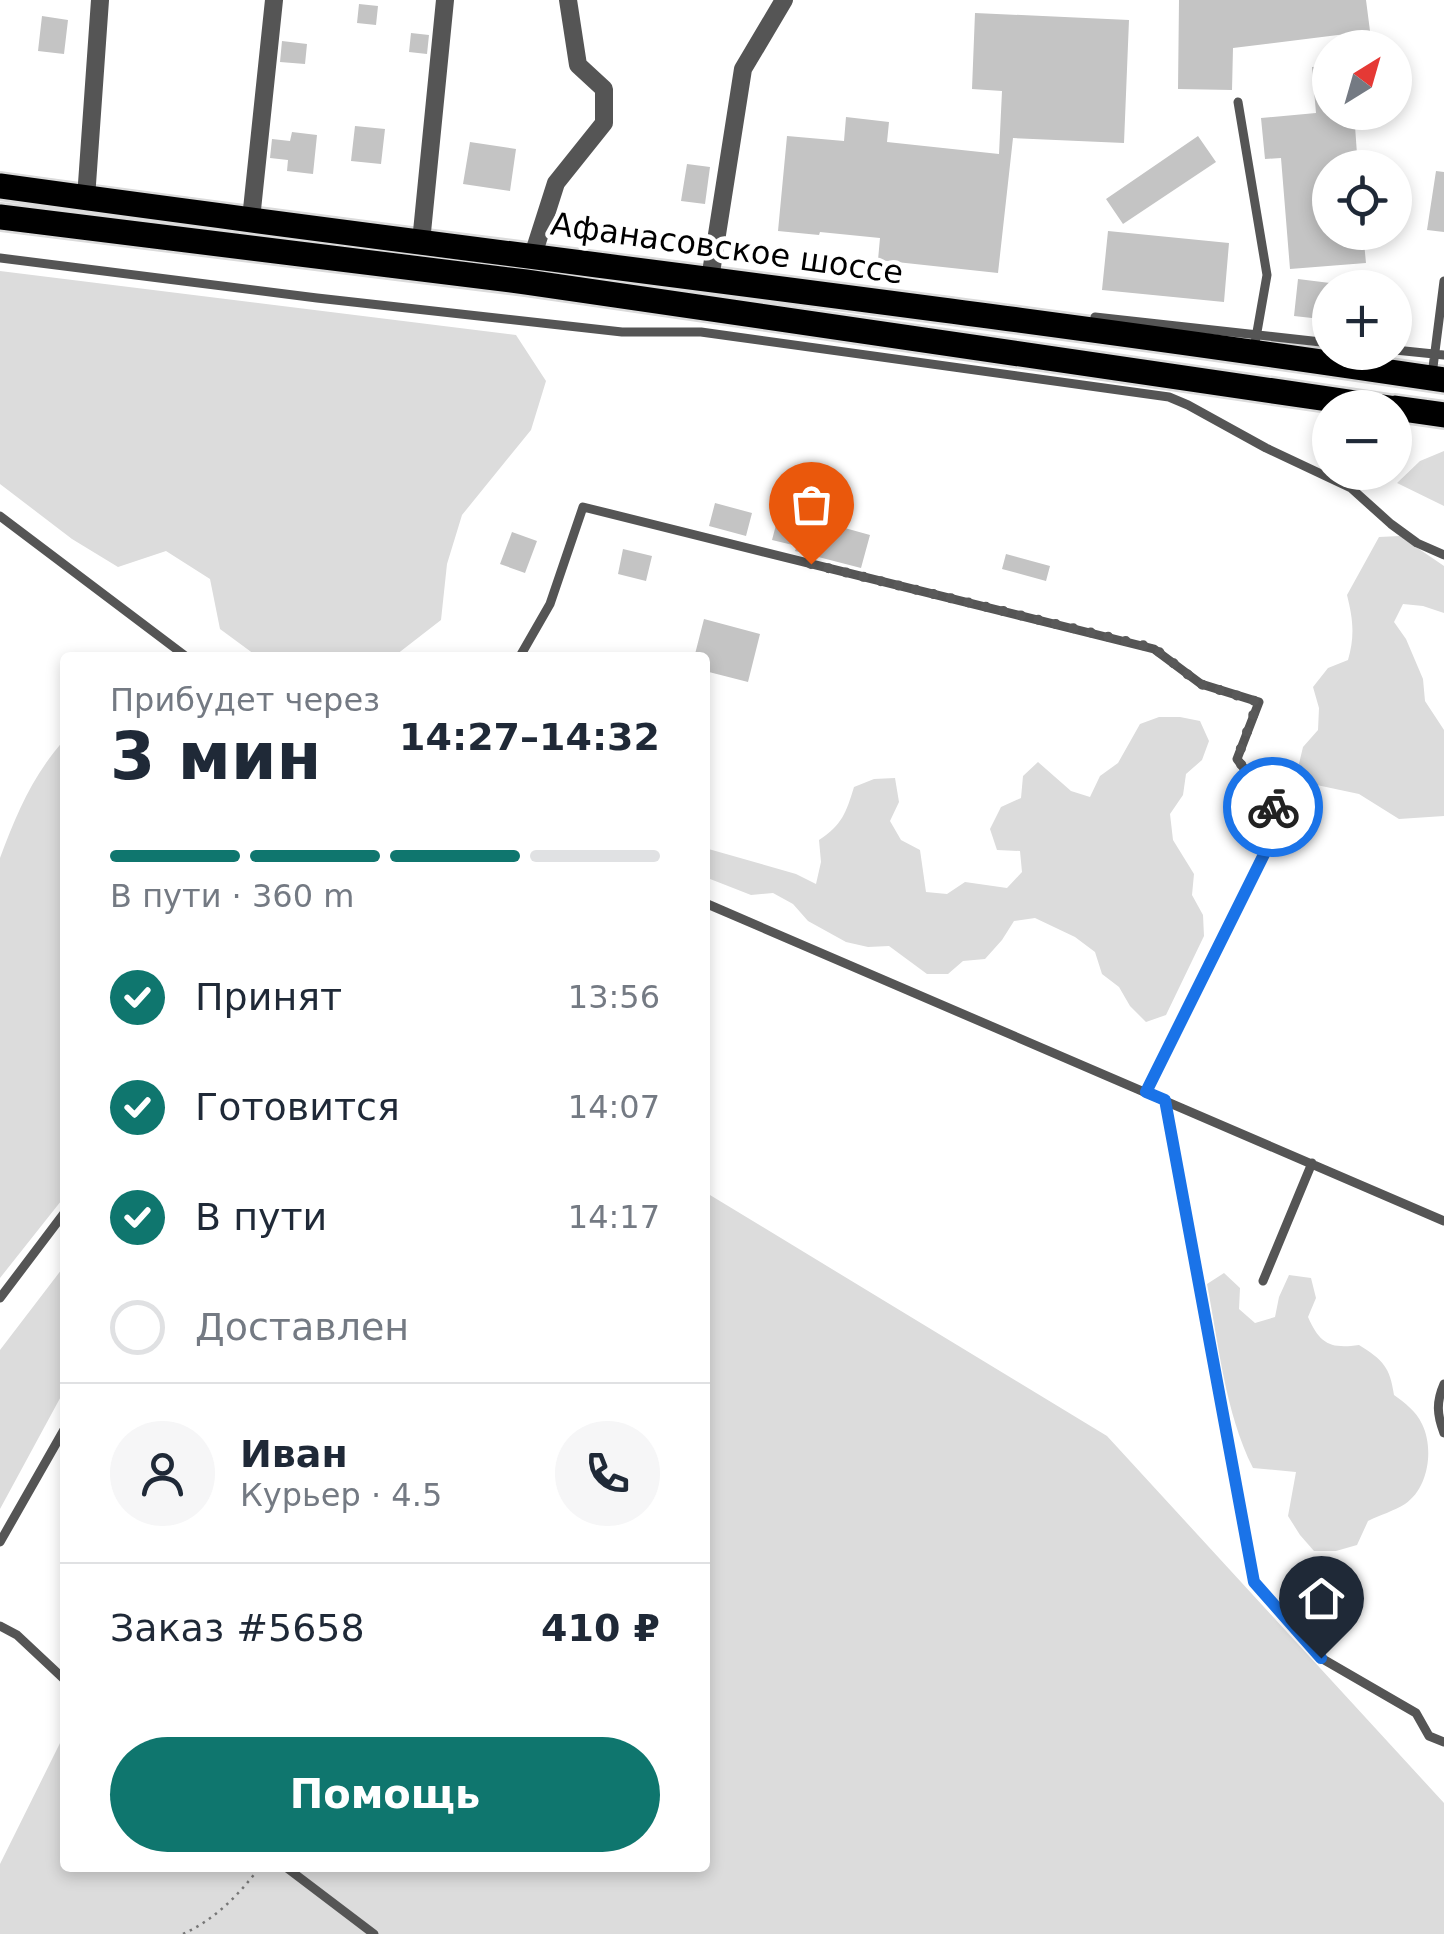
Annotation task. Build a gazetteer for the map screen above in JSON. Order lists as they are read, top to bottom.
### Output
{
  "streets": {
    "main road": ["Афанасовское шоссе"]
  },
  "north": "top right",
  "page": {
    "map_buttons": ["+", "−"],
    "heading": ["3 мин", "Прибудет через", "14:27–14:32"],
    "panel": [
      "Иван",
      "Курьер · 4.5",
      "Заказ #5658",
      "410 ₽"
    ],
    "bar": "В пути · 360 m",
    "list": [
      ["Принят", "13:56"],
      ["Готовится", "14:07"],
      ["В пути", "14:17"],
      "Доставлен"
    ],
    "buttons": "Помощь"
  }
}
